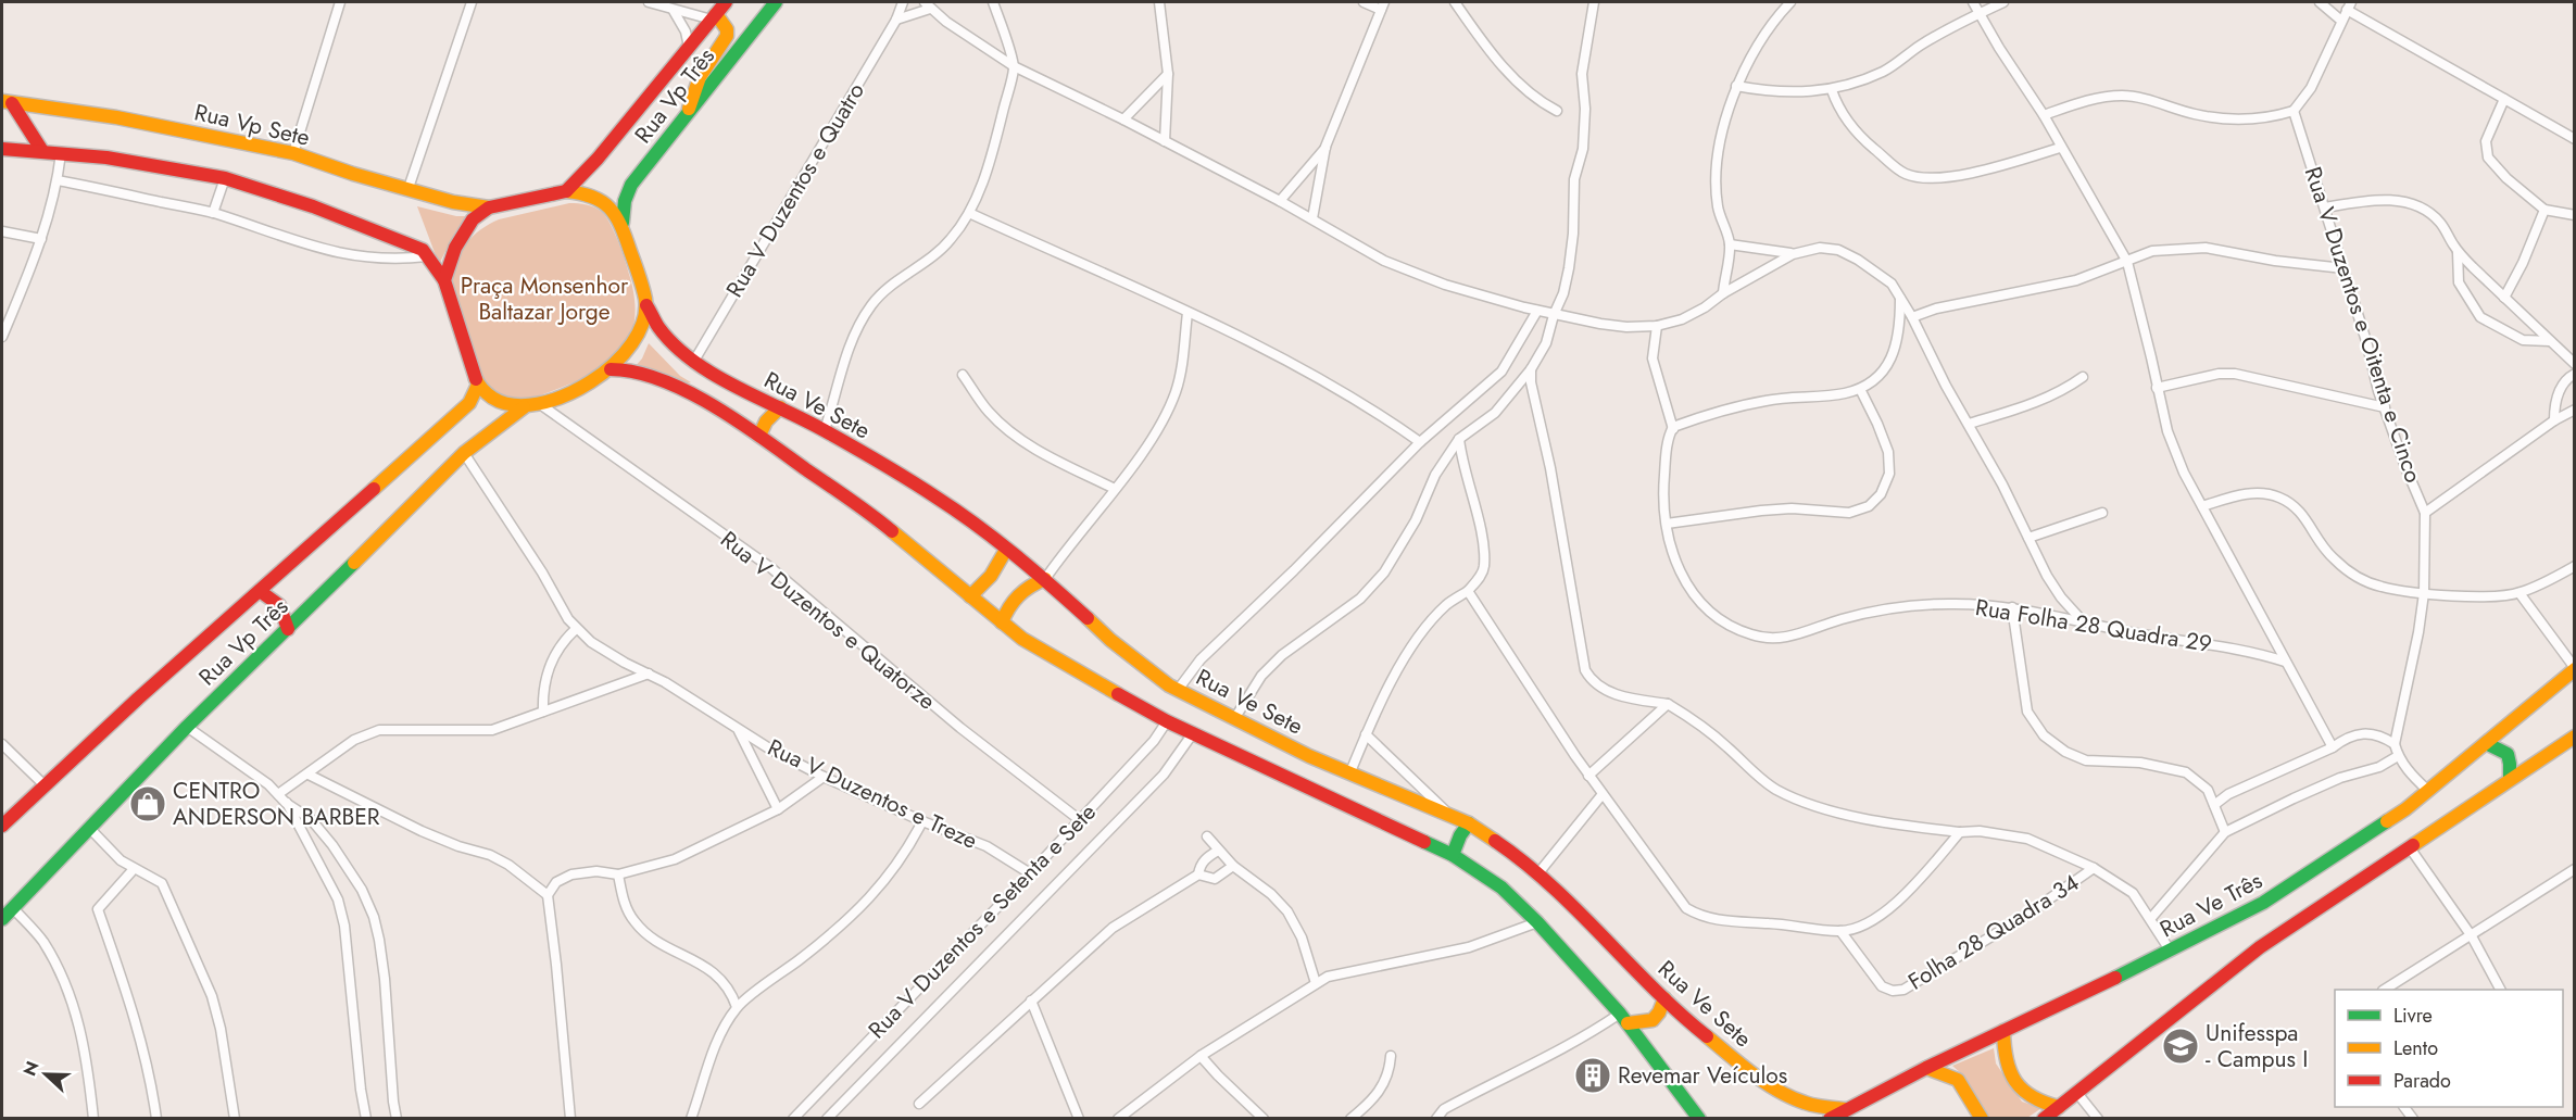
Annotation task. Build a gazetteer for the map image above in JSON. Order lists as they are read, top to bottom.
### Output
{
  "streets": {
    "main road": [
      "Rua Vp Três",
      "Rua Vp Sete",
      "Rua Ve Sete",
      "Rua Ve Três"
    ],
    "street": [
      "Rua V Duzentos e Quatro",
      "Rua V Duzentos e Oitenta e Cinco",
      "Rua V Duzentos e Quatorze",
      "Rua Folha 28 Quadra 29",
      "Rua V Duzentos e Treze",
      "Rua V Duzentos e Setenta e Sete",
      "Folha 28 Quadra 34"
    ]
  },
  "crossings": [
    ["Rua Vp Três", "Rua Vp Sete"],
    ["Rua Vp Três", "Rua Ve Sete"],
    ["Rua Vp Três", "Rua V Duzentos e Quatorze"],
    ["Rua Vp Três", "Rua V Duzentos e Treze"],
    ["Rua Vp Sete", "Rua Ve Sete"],
    ["Rua Vp Sete", "Rua V Duzentos e Quatorze"],
    ["Rua V Duzentos e Quatro", "Rua Ve Sete"],
    ["Rua Ve Sete", "Rua V Duzentos e Quatorze"],
    ["Rua Ve Sete", "Rua Ve Três"],
    ["Rua V Duzentos e Quatorze", "Rua V Duzentos e Setenta e Sete"],
    ["Rua V Duzentos e Treze", "Rua V Duzentos e Setenta e Sete"]
  ],
  "parks": ["Praça Monsenhor Baltazar Jorge"],
  "places": {
    "shop": ["CENTRO ANDERSON BARBER"],
    "school or university": ["Unifesspa - Campus I"],
    "building": ["Revemar Veículos"]
  },
  "legend": ["Livre", "Lento", "Parado"],
  "north": "left"
}
